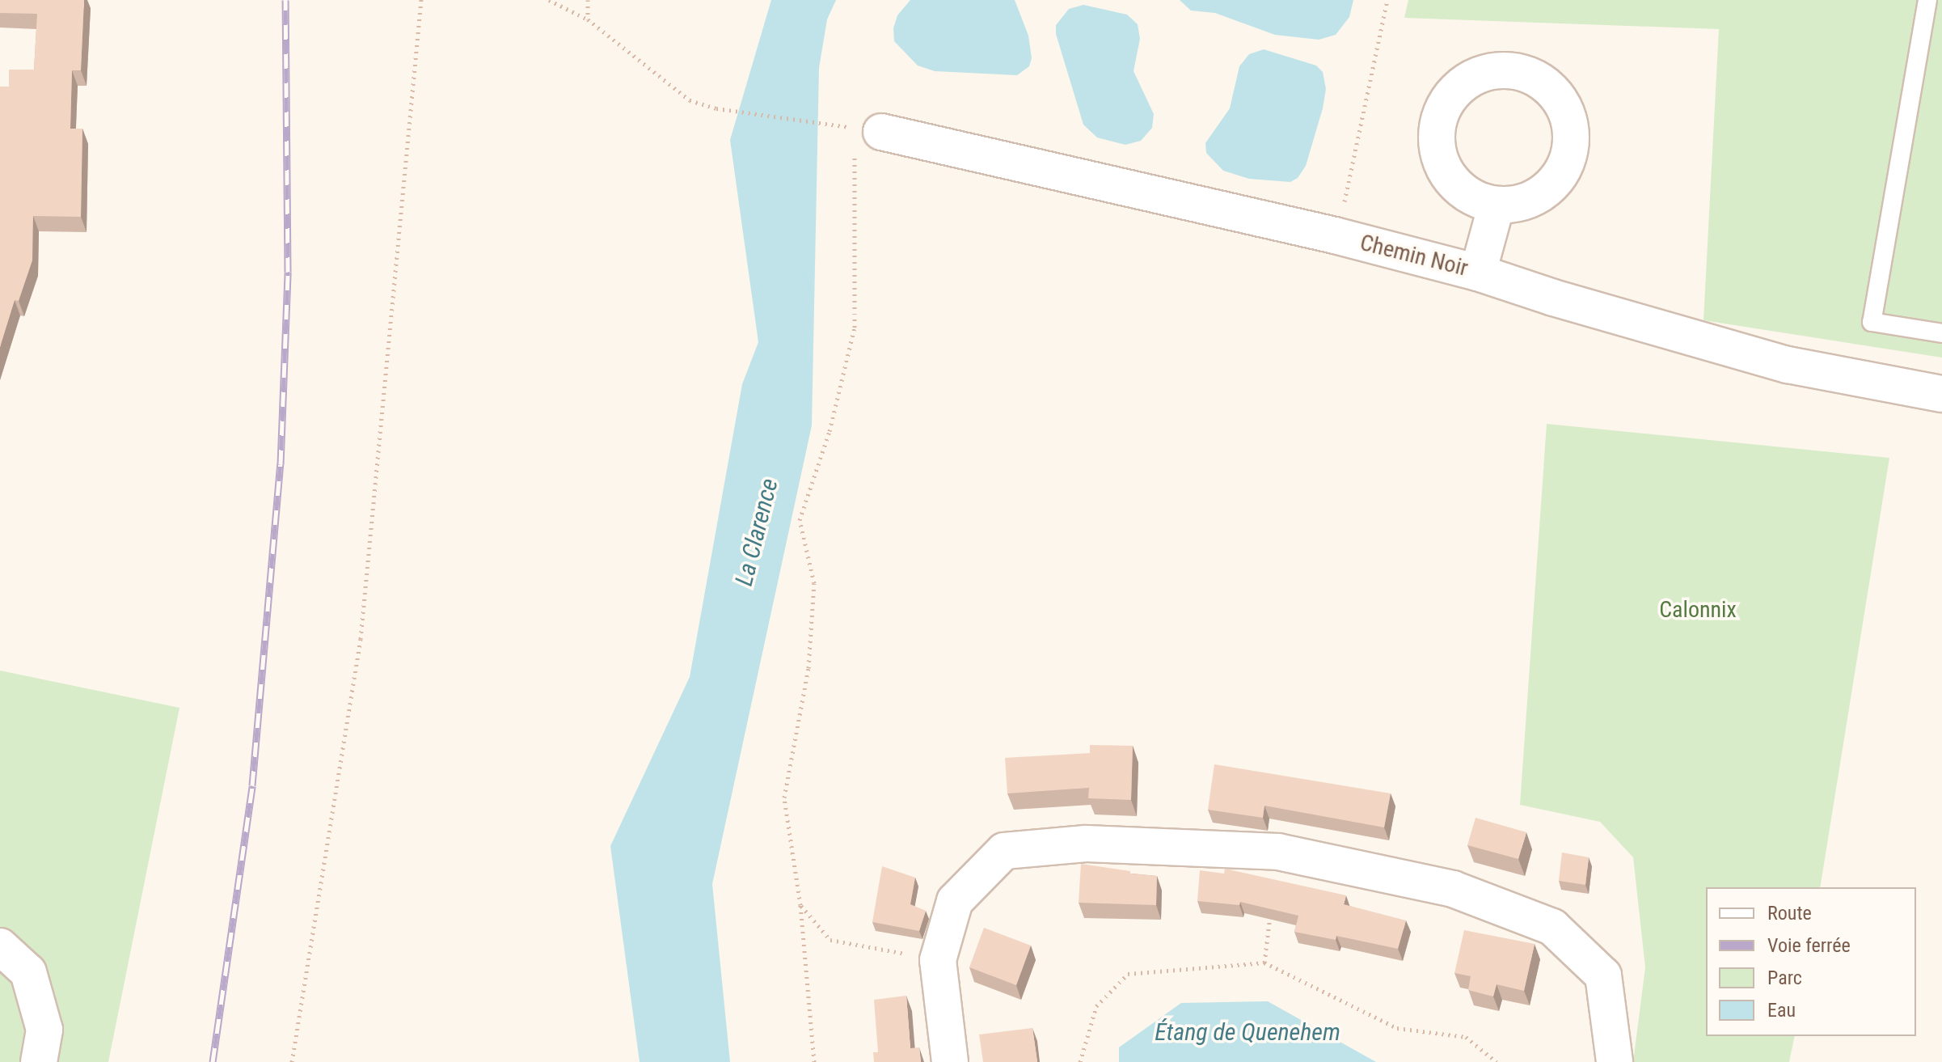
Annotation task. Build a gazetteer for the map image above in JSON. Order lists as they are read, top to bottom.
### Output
{
  "streets": {
    "street": ["Chemin Noir"]
  },
  "water": ["La Clarence", "Étang de Quenehem"],
  "parks": ["Calonnix"],
  "legend": [
    "Route",
    "Voie ferrée",
    "Parc",
    "Eau"
  ]
}
